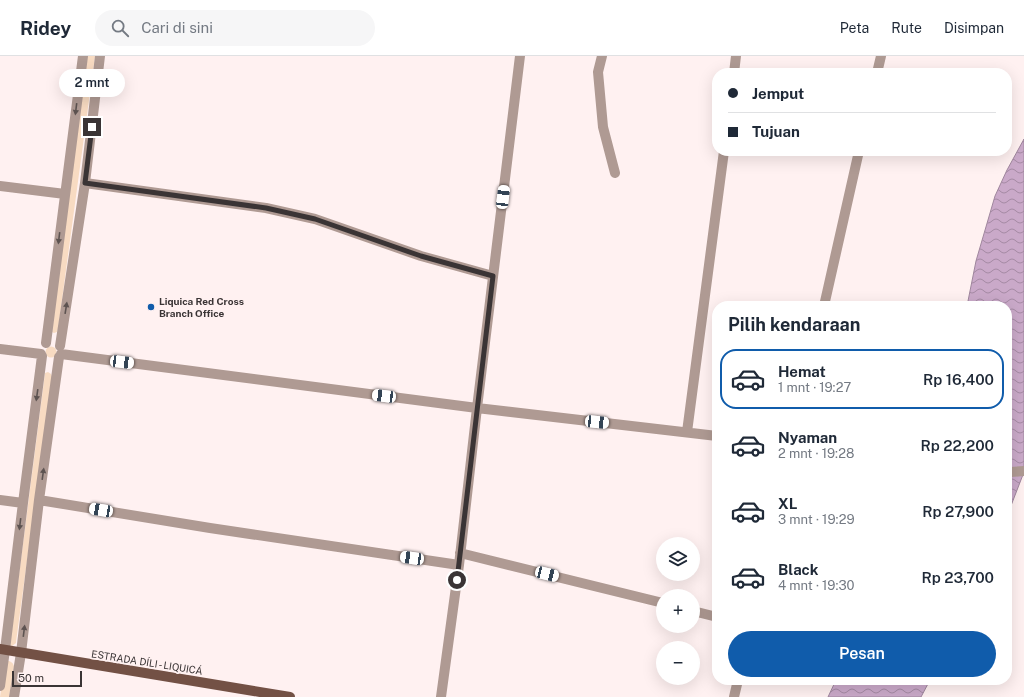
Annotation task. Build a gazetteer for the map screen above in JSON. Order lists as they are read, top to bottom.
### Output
{
  "streets": {
    "main road": ["ESTRADA DÍLI - LIQUICÁ"]
  },
  "places": ["Liquica Red Cross Branch Office"],
  "scale_bar": "50 m",
  "page": {
    "header": "Ridey",
    "search": "Cari di sini",
    "nav": ["Peta", "Rute", "Disimpan"],
    "banner": ["Jemput", "Tujuan"],
    "bubble": "2 mnt",
    "heading": "Pilih kendaraan",
    "list": [
      {
        "name": "Hemat",
        "note": "1 mnt · 19:27",
        "value": "Rp 16,400"
      },
      {
        "name": "Nyaman",
        "note": "2 mnt · 19:28",
        "value": "Rp 22,200"
      },
      {
        "name": "XL",
        "note": "3 mnt · 19:29",
        "value": "Rp 27,900"
      },
      {
        "name": "Black",
        "note": "4 mnt · 19:30",
        "value": "Rp 23,700"
      }
    ],
    "map_buttons": ["+", "−"],
    "buttons": "Pesan",
    "scale": "50 m"
  }
}
